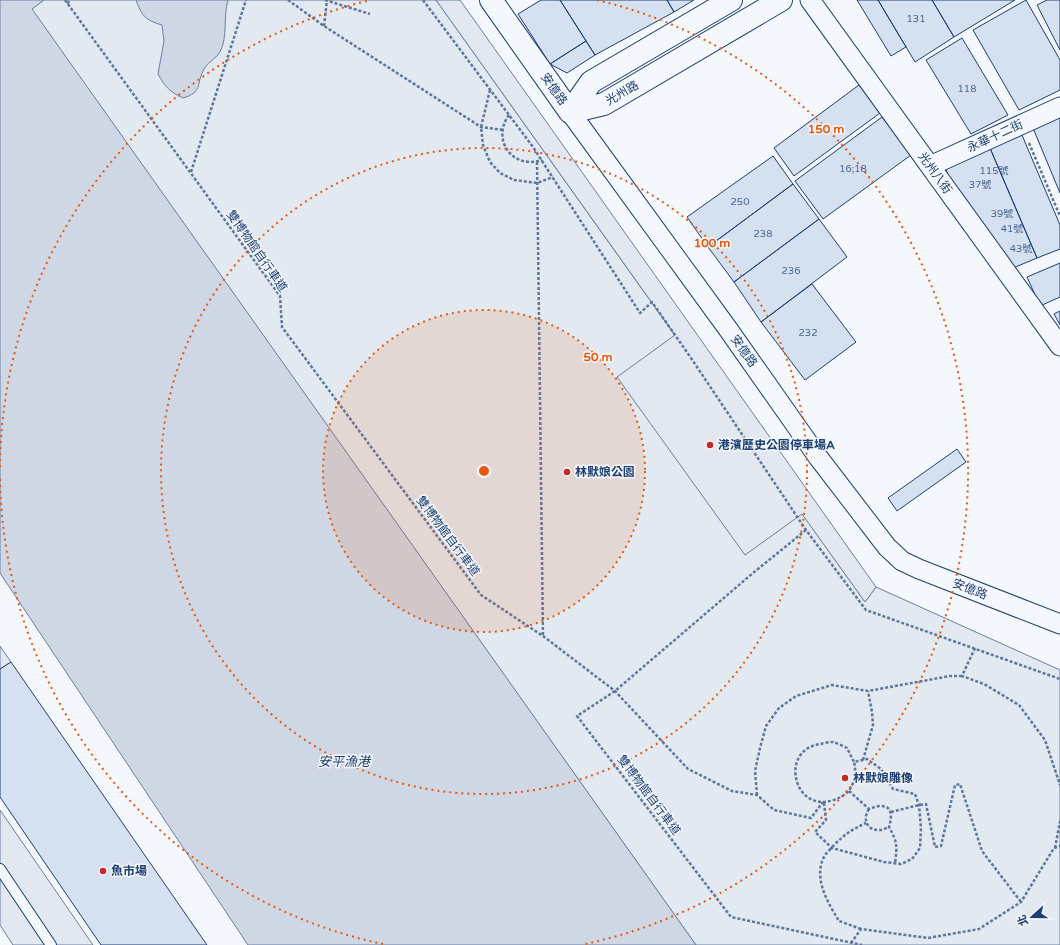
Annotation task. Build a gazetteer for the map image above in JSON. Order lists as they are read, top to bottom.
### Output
{
  "streets": {
    "street": [
      "安億路",
      "光州路",
      "永華十二街",
      "光州八街"
    ],
    "path": ["雙博物館自行車道"]
  },
  "crossings": [
    ["安億路", "光州路"],
    ["永華十二街", "光州八街"]
  ],
  "water": ["安平漁港"],
  "places": [
    "港濱歷史公園停車場A",
    "林默娘公園",
    "林默娘雕像",
    "魚市場"
  ],
  "house_numbers": [
    "131",
    "118",
    "16;18",
    "115號",
    "37號",
    "250",
    "39號",
    "41號",
    "238",
    "43號",
    "236",
    "232"
  ],
  "north": "left",
  "rings": ["150 m", "100 m", "50 m"]
}
